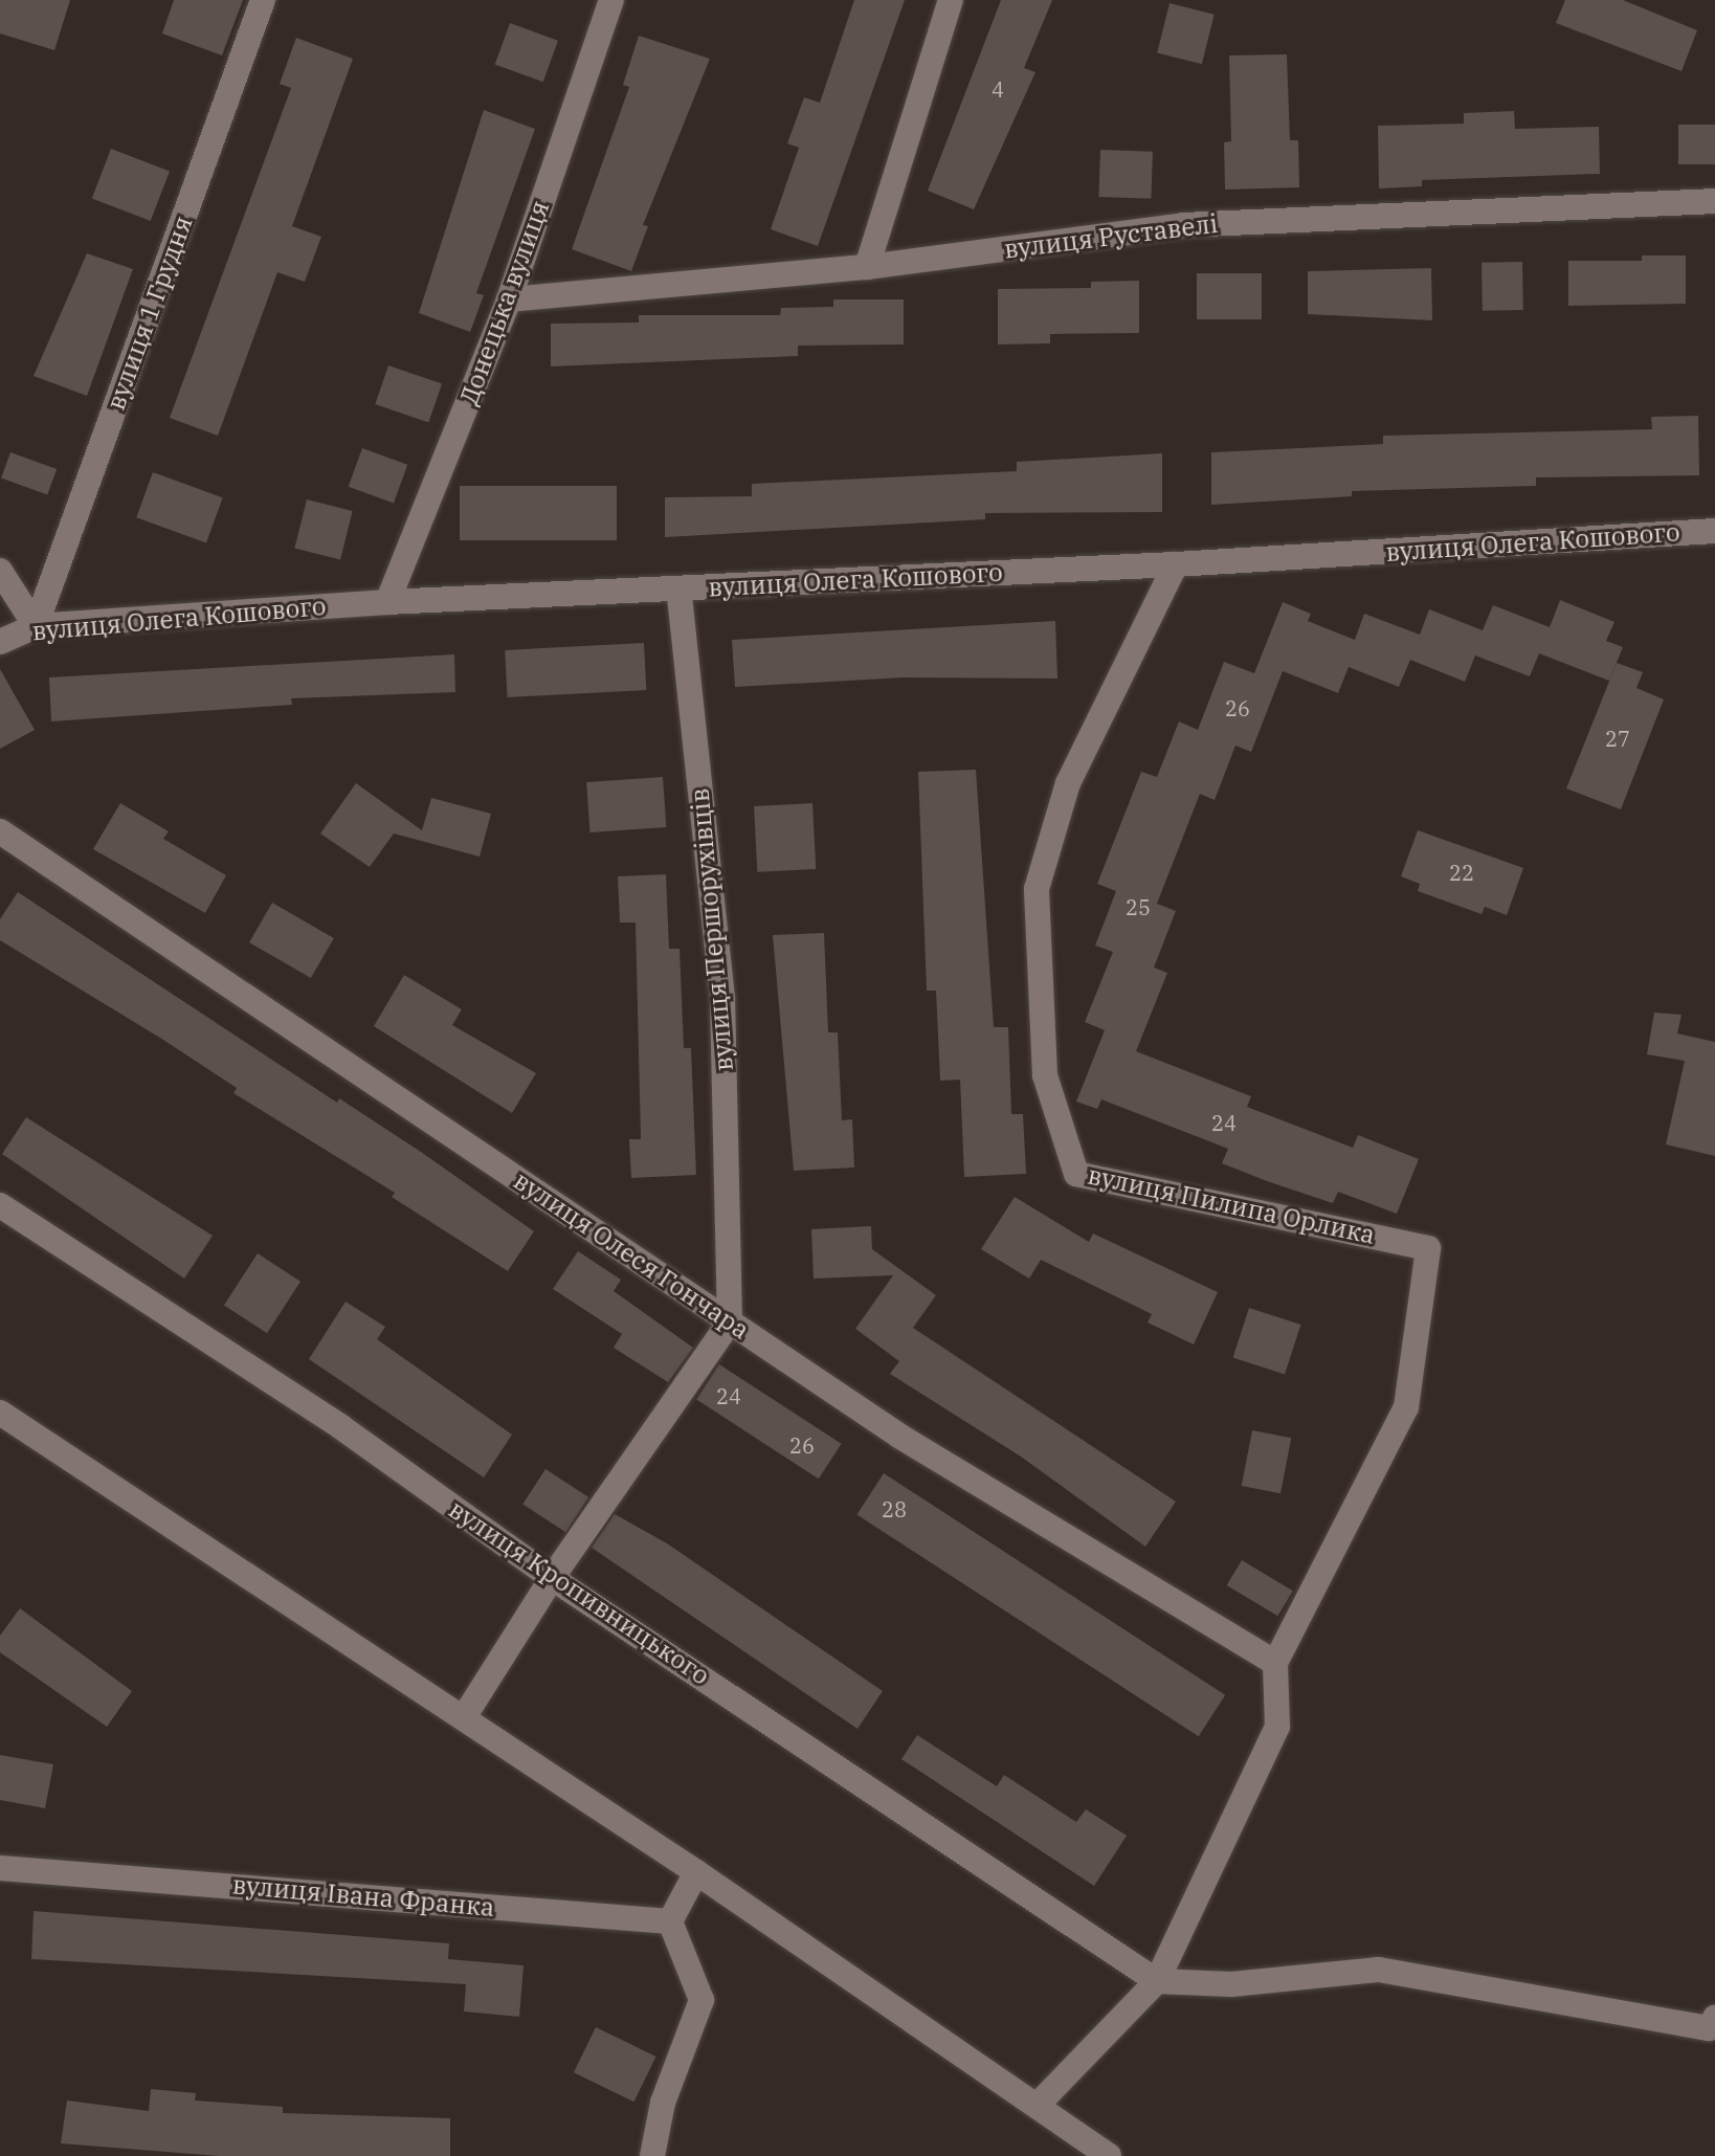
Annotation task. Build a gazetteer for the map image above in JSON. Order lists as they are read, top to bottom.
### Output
{
  "streets": {
    "street": [
      "вулиця Руставелі",
      "Донецька вулиця",
      "вулиця 1 Грудня",
      "вулиця Олега Кошового",
      "вулиця Першорухівців",
      "вулиця Пилипа Орлика",
      "вулиця Олеся Гончара",
      "вулиця Кропивницького",
      "вулиця Івана Франка"
    ]
  },
  "crossings": [
    ["вулиця Руставелі", "Донецька вулиця"],
    ["Донецька вулиця", "вулиця Олега Кошового"],
    ["вулиця 1 Грудня", "вулиця Олега Кошового"],
    ["вулиця Олега Кошового", "вулиця Першорухівців"],
    ["вулиця Олега Кошового", "вулиця Пилипа Орлика"],
    ["вулиця Першорухівців", "вулиця Олеся Гончара"],
    ["вулиця Пилипа Орлика", "вулиця Олеся Гончара"]
  ],
  "house_numbers": [
    "4",
    "26",
    "27",
    "22",
    "25",
    "24",
    "24",
    "26",
    "28"
  ]
}
